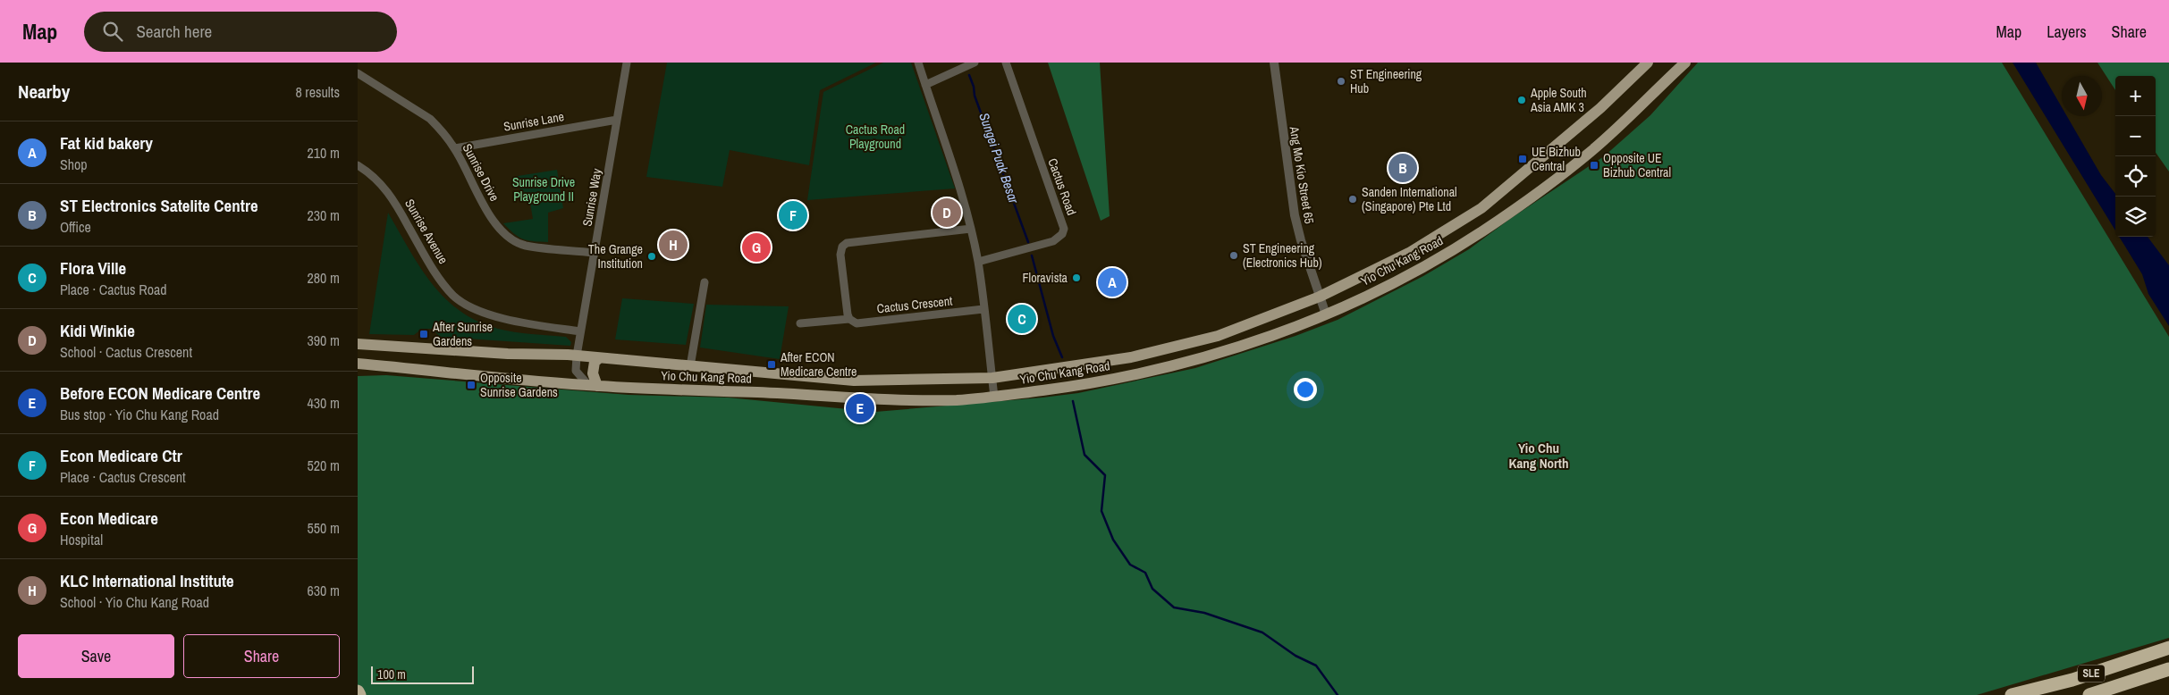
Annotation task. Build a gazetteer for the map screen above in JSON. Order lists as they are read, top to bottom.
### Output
{
  "streets": {
    "highway": ["SLE"],
    "main road": ["Yio Chu Kang Road"],
    "street": [
      "Sunrise Lane",
      "Sunrise Drive",
      "Ang Mo Kio Street 65",
      "Cactus Road",
      "Sunrise Way",
      "Sunrise Avenue",
      "Cactus Crescent"
    ]
  },
  "crossings": [
    ["Sunrise Lane", "Sunrise Drive"],
    ["Sunrise Lane", "Sunrise Way"],
    ["Sunrise Drive", "Sunrise Way"],
    ["Ang Mo Kio Street 65", "Yio Chu Kang Road"],
    ["Sunrise Way", "Sunrise Avenue"],
    ["Sunrise Way", "Yio Chu Kang Road"]
  ],
  "districts": ["Yio Chu Kang North"],
  "water": ["Sungei Puak Besar"],
  "parks": ["Cactus Road Playground", "Sunrise Drive Playground II"],
  "places": {
    "other": [
      "ST Engineering Hub",
      "Apple South Asia AMK 3",
      "Sanden International (Singapore) Pte Ltd",
      "ST Engineering (Electronics Hub)",
      "The Grange Institution",
      "Floravista"
    ],
    "transit": [
      "UE Bizhub Central",
      "Opposite UE Bizhub Central",
      "After Sunrise Gardens",
      "After ECON Medicare Centre",
      "Opposite Sunrise Gardens"
    ]
  },
  "scale_bar": "100 m",
  "north": "bottom",
  "page": {
    "header": "Map",
    "search": "Search here",
    "nav": ["Map", "Layers", "Share"],
    "heading": ["Nearby", "8 results"],
    "map_buttons": ["+", "−"],
    "list": [
      {
        "mark": "A",
        "name": "Fat kid bakery",
        "note": "Shop",
        "value": "210 m"
      },
      {
        "mark": "B",
        "name": "ST Electronics Satelite Centre",
        "note": "Office",
        "value": "230 m"
      },
      {
        "mark": "C",
        "name": "Flora Ville",
        "note": "Place · Cactus Road",
        "value": "280 m"
      },
      {
        "mark": "D",
        "name": "Kidi Winkie",
        "note": "School · Cactus Crescent",
        "value": "390 m"
      },
      {
        "mark": "E",
        "name": "Before ECON Medicare Centre",
        "note": "Bus stop · Yio Chu Kang Road",
        "value": "430 m"
      },
      {
        "mark": "F",
        "name": "Econ Medicare Ctr",
        "note": "Place · Cactus Crescent",
        "value": "520 m"
      },
      {
        "mark": "G",
        "name": "Econ Medicare",
        "note": "Hospital",
        "value": "550 m"
      },
      {
        "mark": "H",
        "name": "KLC International Institute",
        "note": "School · Yio Chu Kang Road",
        "value": "630 m"
      }
    ],
    "pins": [
      "B",
      "D",
      "F",
      "H",
      "G",
      "A",
      "C",
      "E"
    ],
    "buttons": ["Save", "Share"],
    "scale": "100 m"
  }
}
